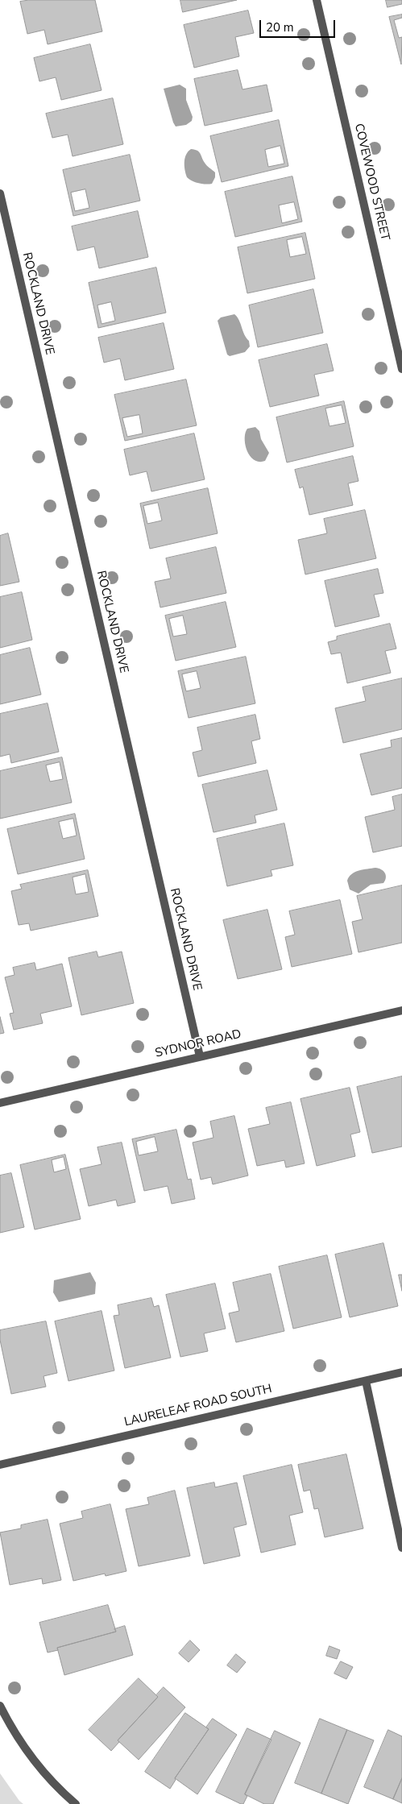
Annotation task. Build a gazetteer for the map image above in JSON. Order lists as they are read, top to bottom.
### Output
{
  "streets": {
    "street": [
      "COVEWOOD STREET",
      "ROCKLAND DRIVE",
      "SYDNOR ROAD",
      "LAURELEAF ROAD SOUTH"
    ]
  },
  "crossings": [
    ["ROCKLAND DRIVE", "SYDNOR ROAD"]
  ],
  "scale_bar": "20 m"
}
